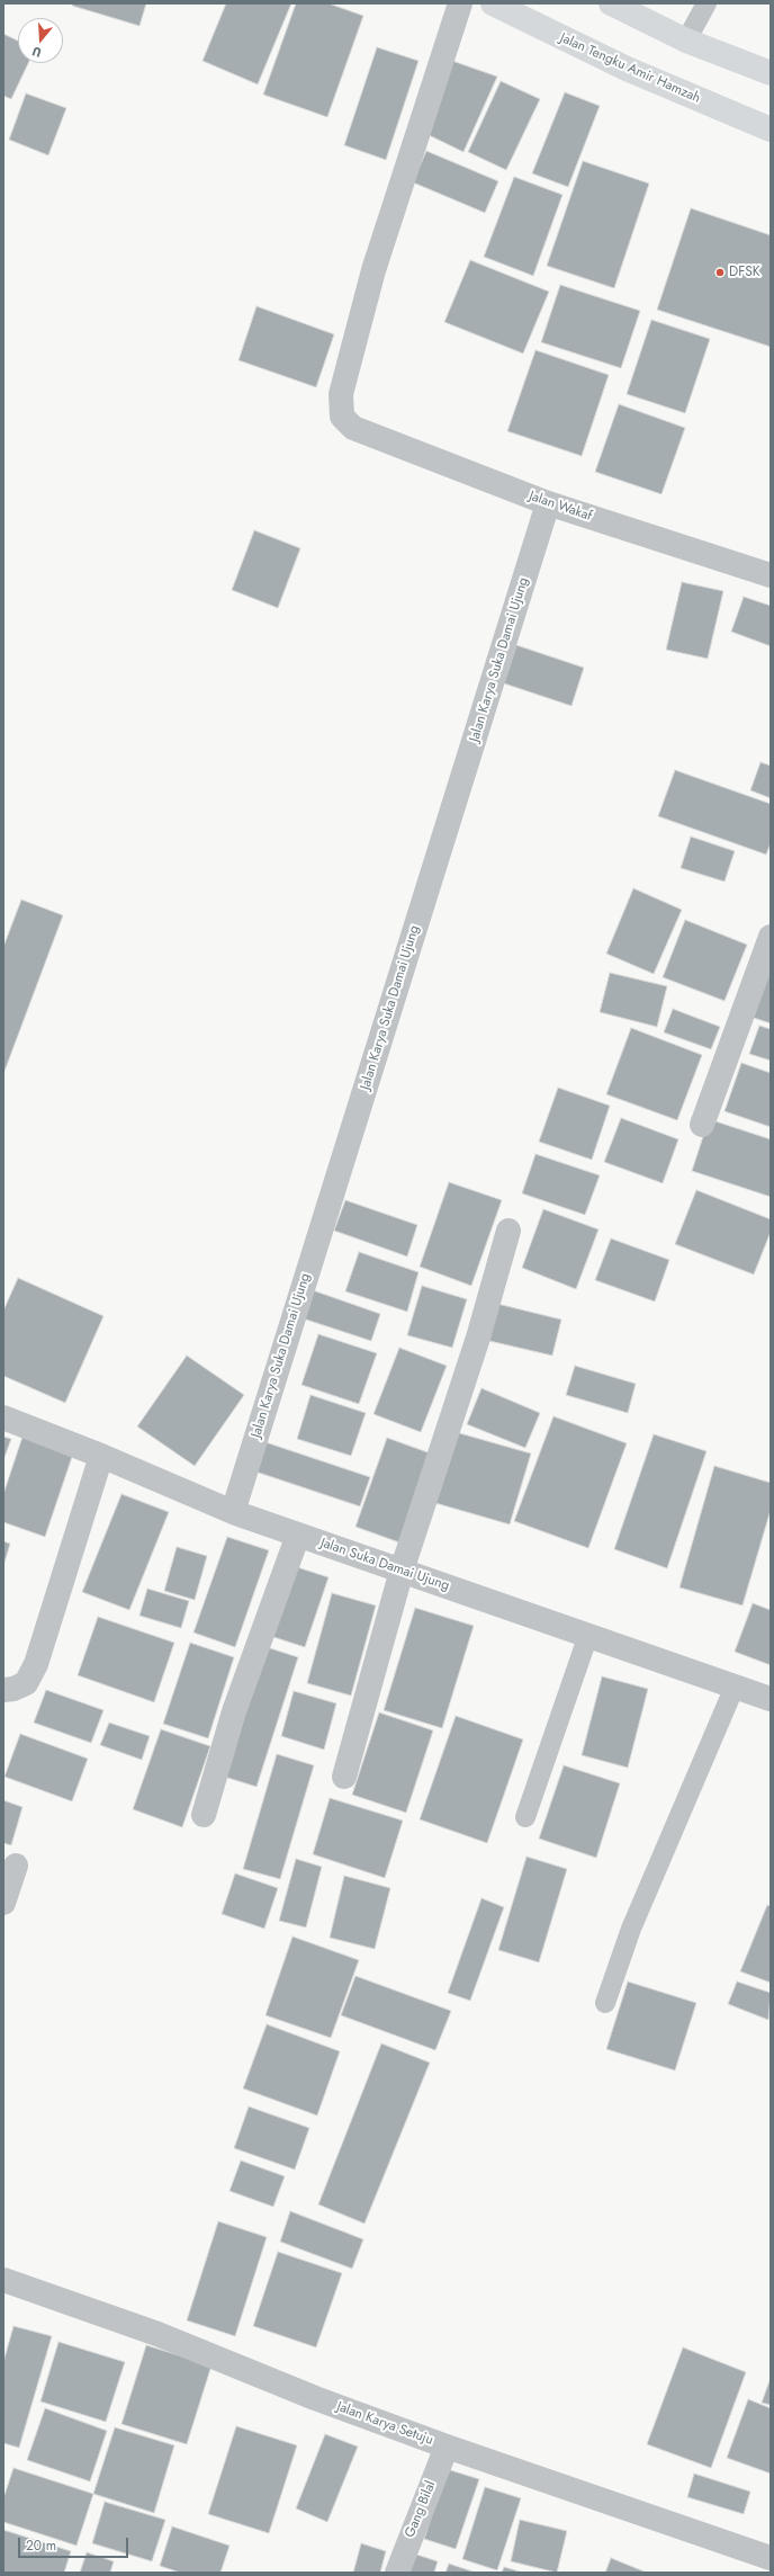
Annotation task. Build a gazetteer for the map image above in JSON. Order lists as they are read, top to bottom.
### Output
{
  "streets": {
    "main road": ["Jalan Tengku Amir Hamzah"],
    "street": [
      "Jalan Wakaf",
      "Jalan Karya Suka Damai Ujung",
      "Jalan Suka Damai Ujung",
      "Jalan Karya Setuju",
      "Gang Bilal"
    ]
  },
  "crossings": [
    ["Jalan Wakaf", "Jalan Karya Suka Damai Ujung"],
    ["Jalan Karya Suka Damai Ujung", "Jalan Suka Damai Ujung"],
    ["Jalan Karya Setuju", "Gang Bilal"]
  ],
  "places": ["DFSK"],
  "scale_bar": "20 m",
  "north": "bottom"
}
